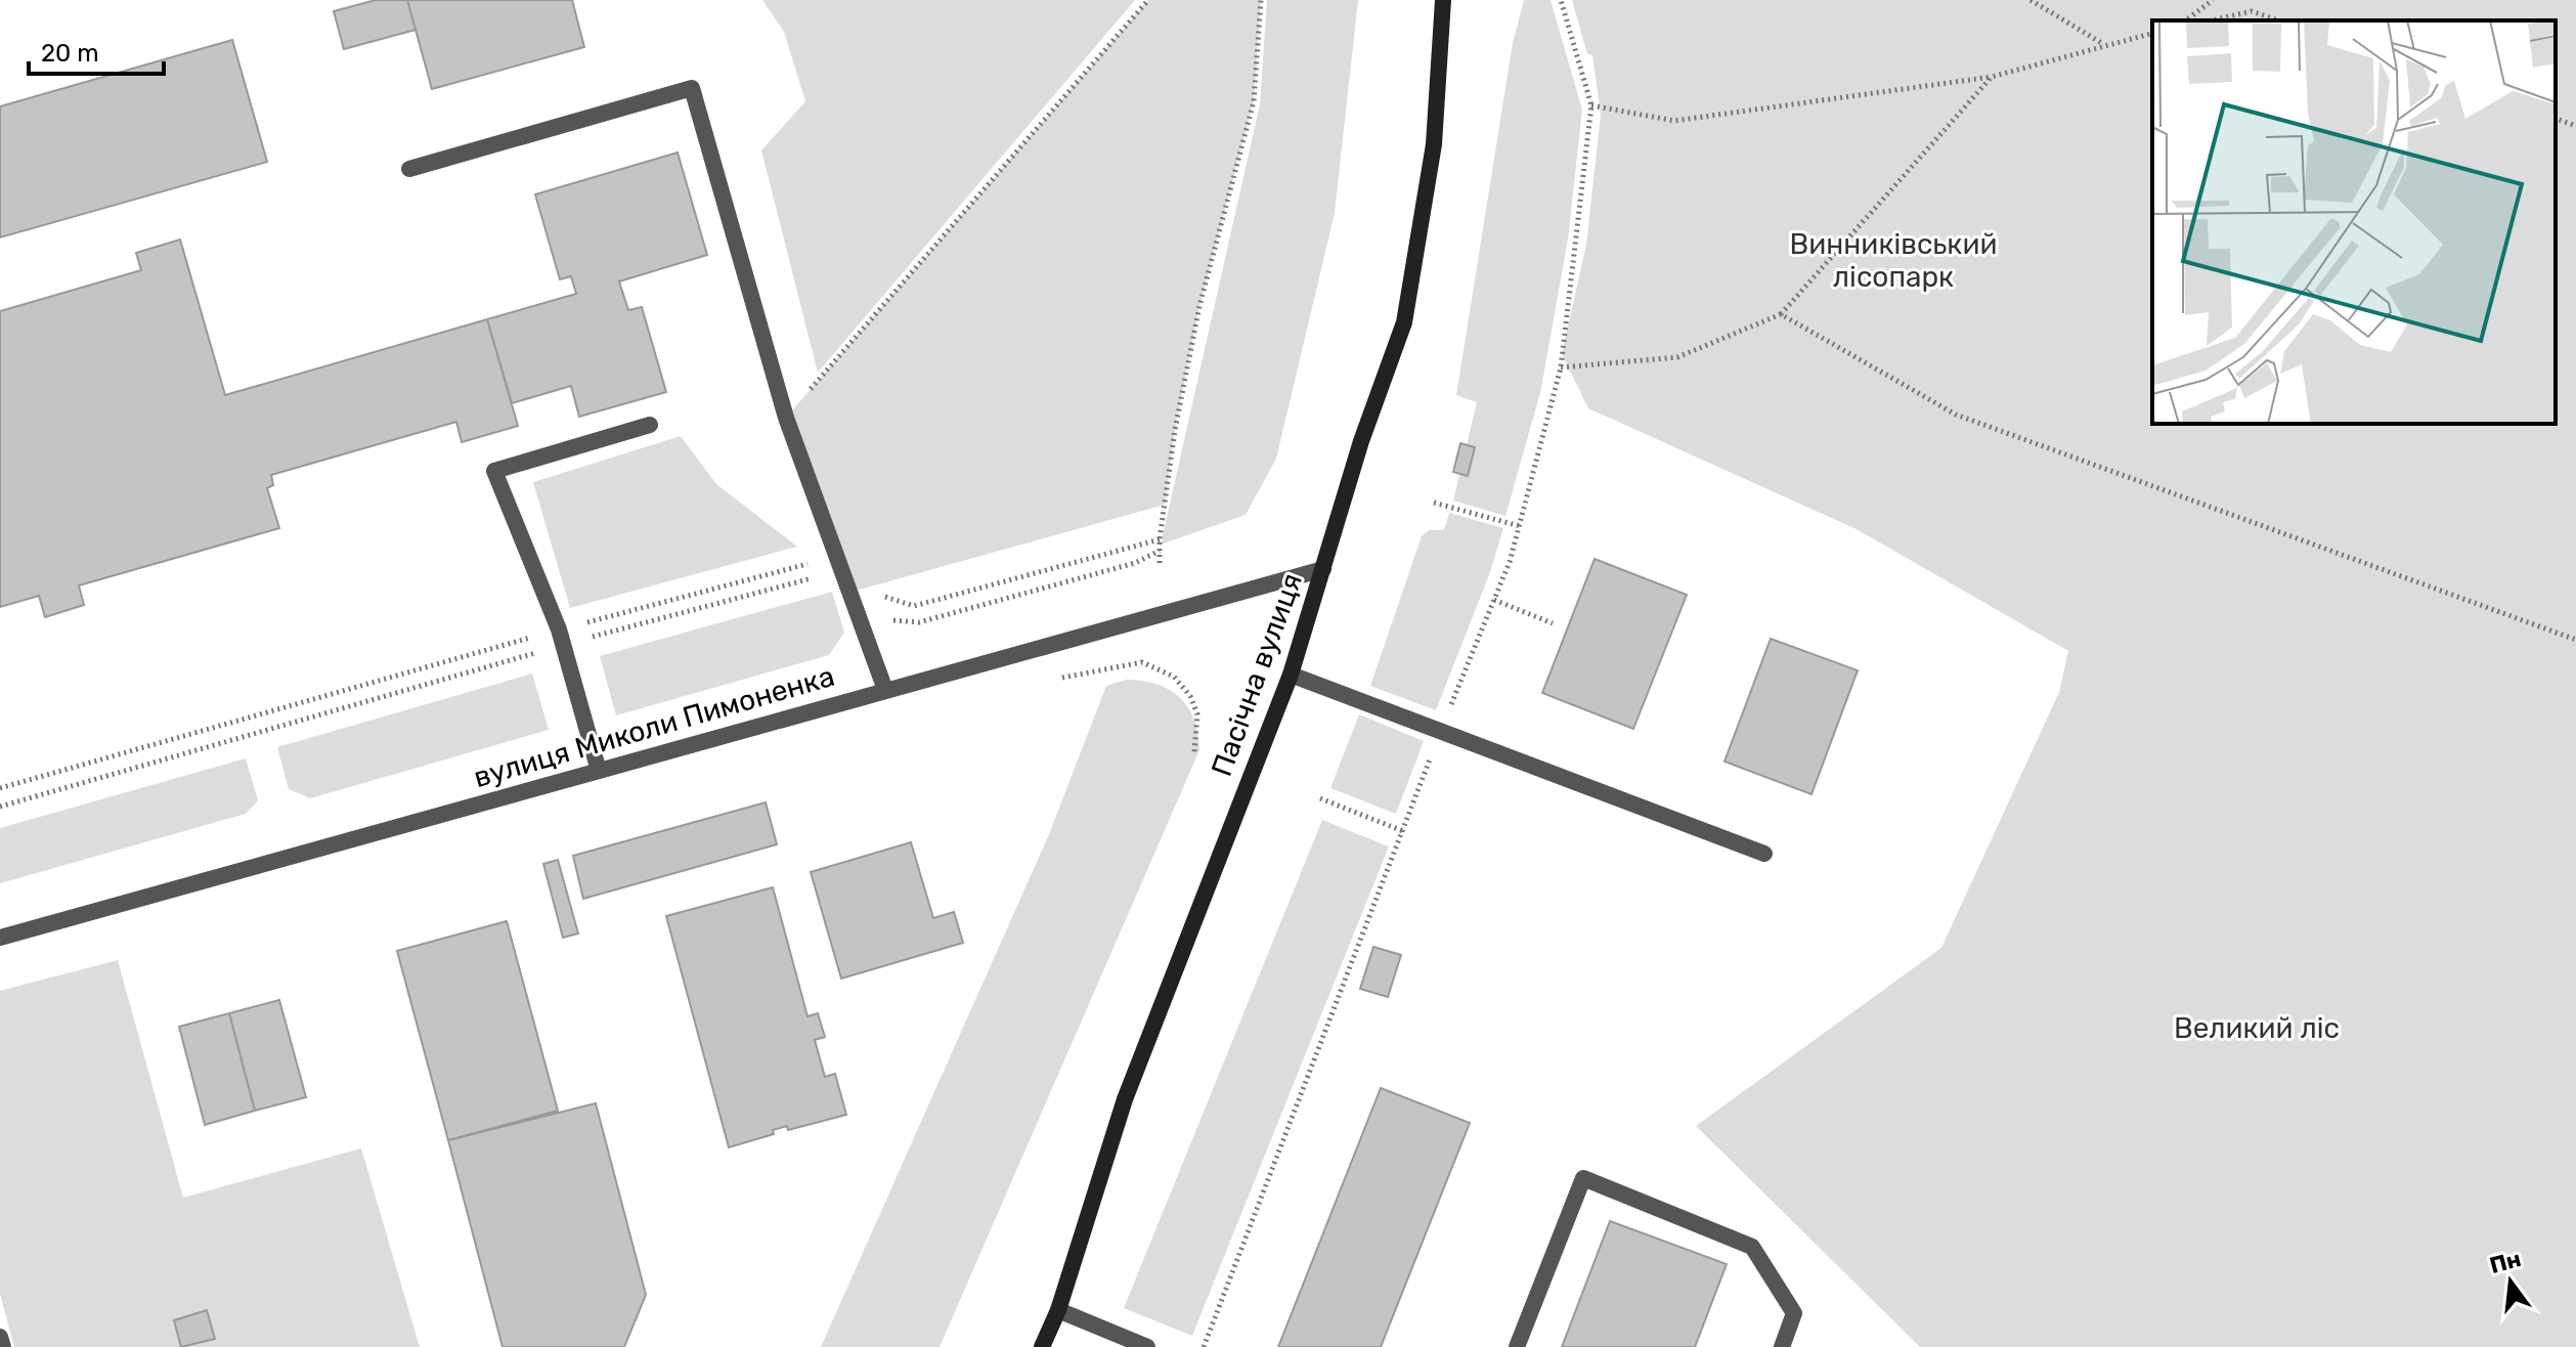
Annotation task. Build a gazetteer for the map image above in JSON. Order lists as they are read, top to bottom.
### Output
{
  "streets": {
    "main road": ["Пасічна вулиця"],
    "street": ["вулиця Миколи Пимоненка"]
  },
  "crossings": [
    ["Пасічна вулиця", "вулиця Миколи Пимоненка"]
  ],
  "parks": ["Винниківський лісопарк", "Великий ліс"],
  "scale_bar": "20 m",
  "north": "top"
}
